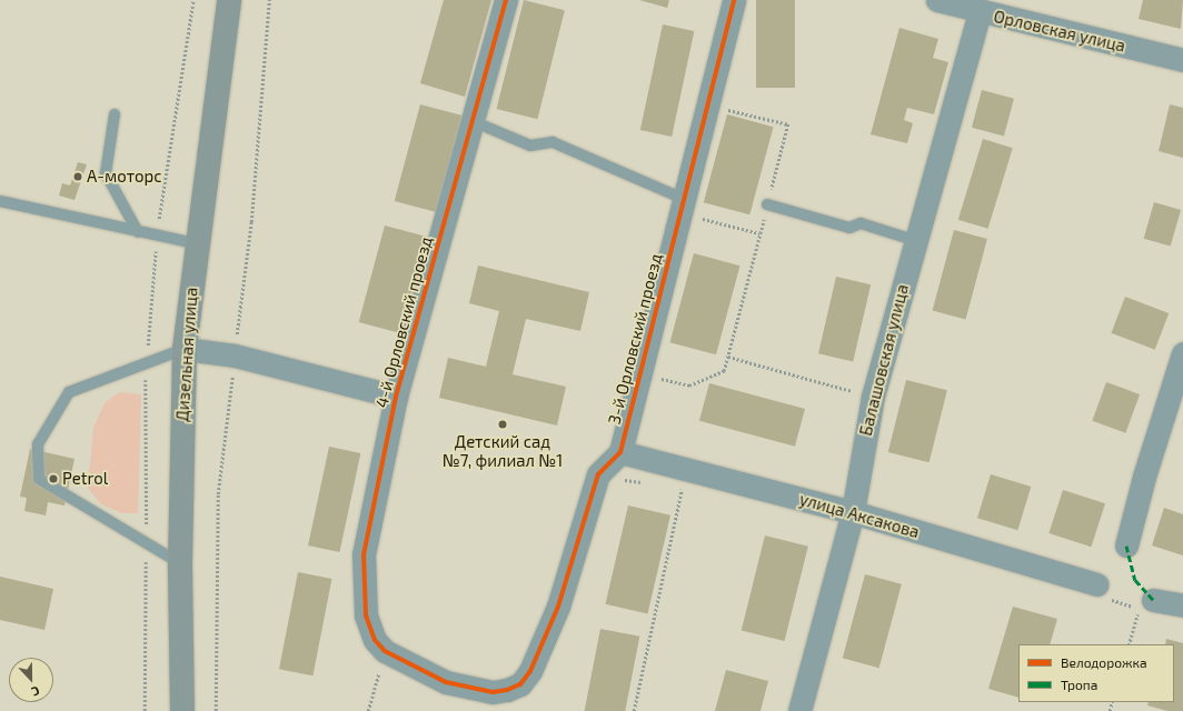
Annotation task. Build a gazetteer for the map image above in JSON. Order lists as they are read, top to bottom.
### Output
{
  "streets": {
    "main road": ["Дизельная улица"],
    "street": [
      "Орловская улица",
      "4-й Орловский проезд",
      "3-й Орловский проезд",
      "Балашовская улица",
      "улица Аксакова"
    ]
  },
  "crossings": [
    ["Орловская улица", "Балашовская улица"],
    ["3-й Орловский проезд", "улица Аксакова"],
    ["Балашовская улица", "улица Аксакова"]
  ],
  "places": ["А-моторс", "Детский сад №7, филиал №1", "Petrol"],
  "legend": ["Велодорожка", "Тропа"],
  "north": "bottom"
}
